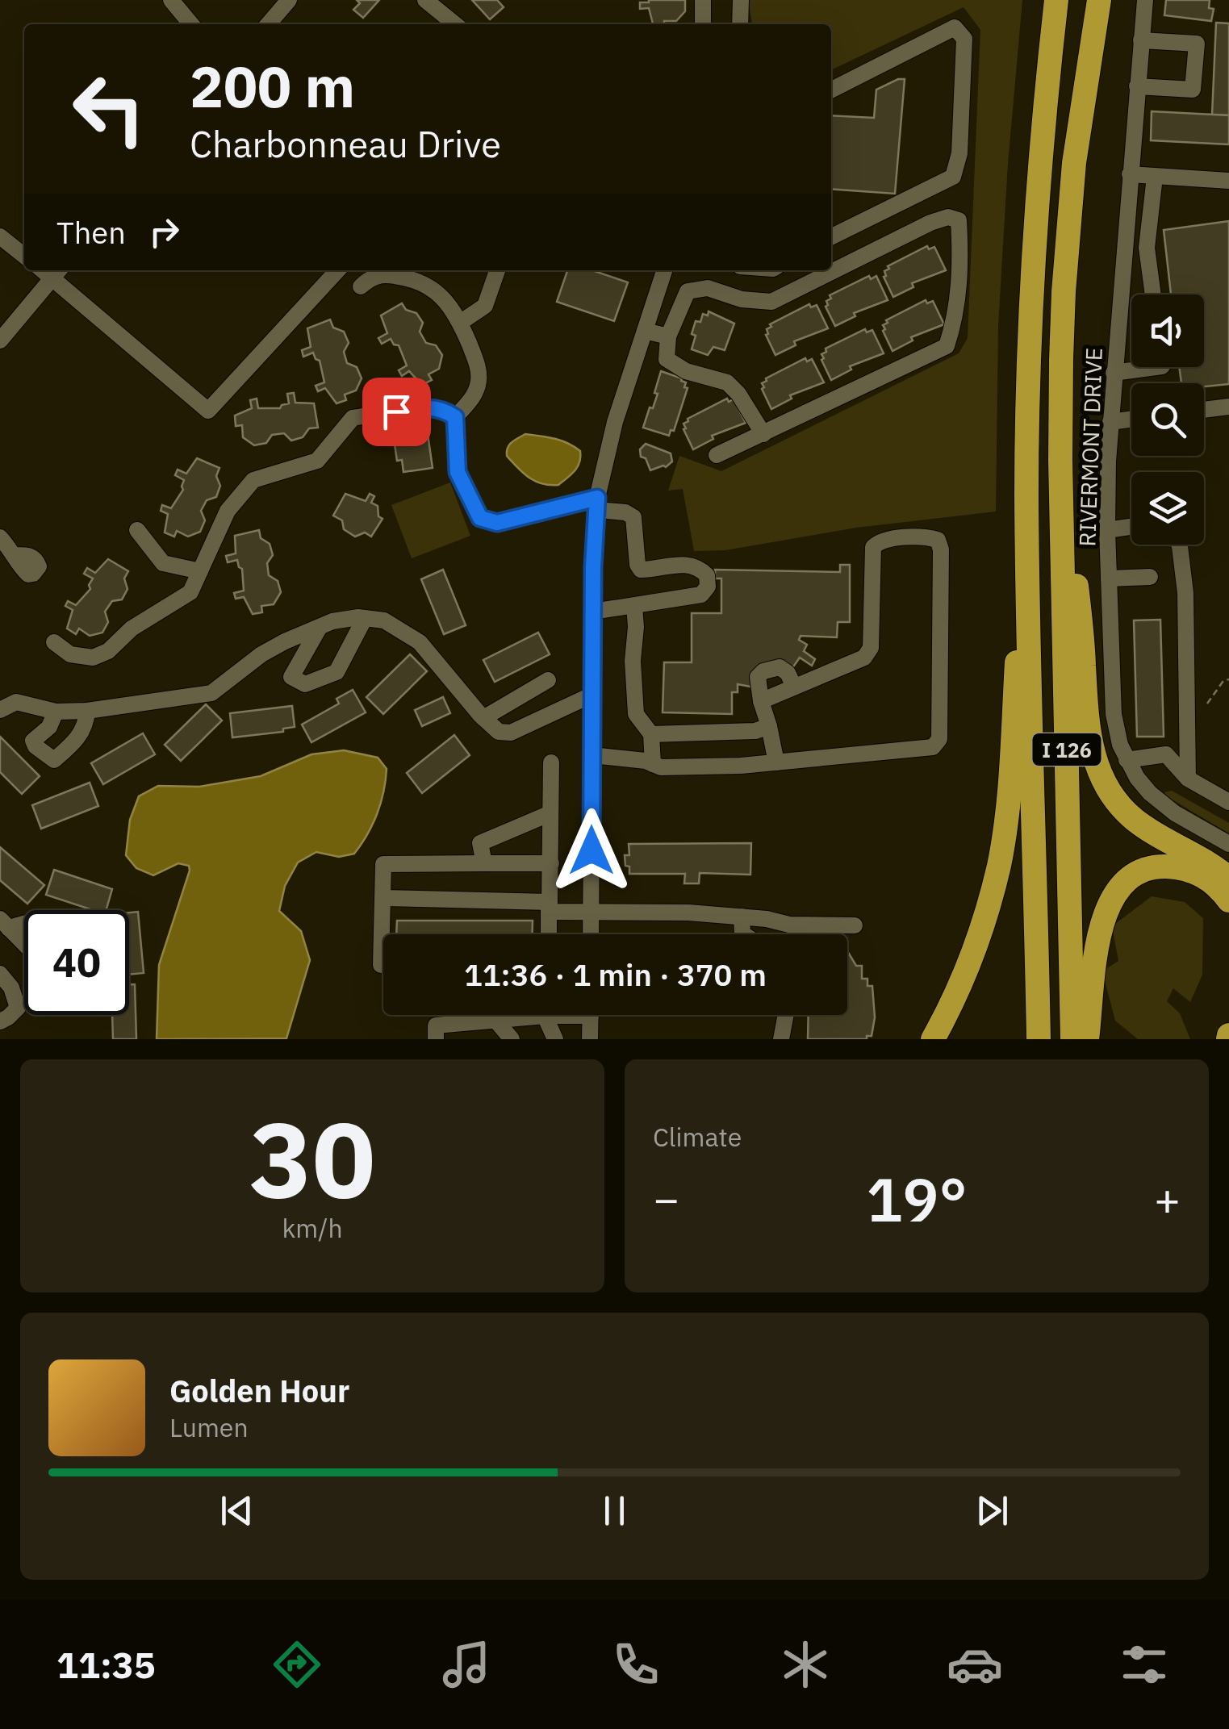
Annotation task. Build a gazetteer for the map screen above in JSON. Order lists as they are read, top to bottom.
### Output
{
  "streets": {
    "highway": ["I 126"],
    "street": ["RIVERMONT DRIVE"]
  },
  "page": {
    "turn": ["200 m", "Charbonneau Drive"],
    "then": "Then",
    "limit": "40",
    "trip": "11:36 · 1 min · 370 m",
    "tile": [
      ["30", "km/h"],
      "Climate"
    ],
    "heat": ["−", "19°", "+"],
    "song": ["Golden Hour", "Lumen"],
    "tabs": "11:35"
  }
}
